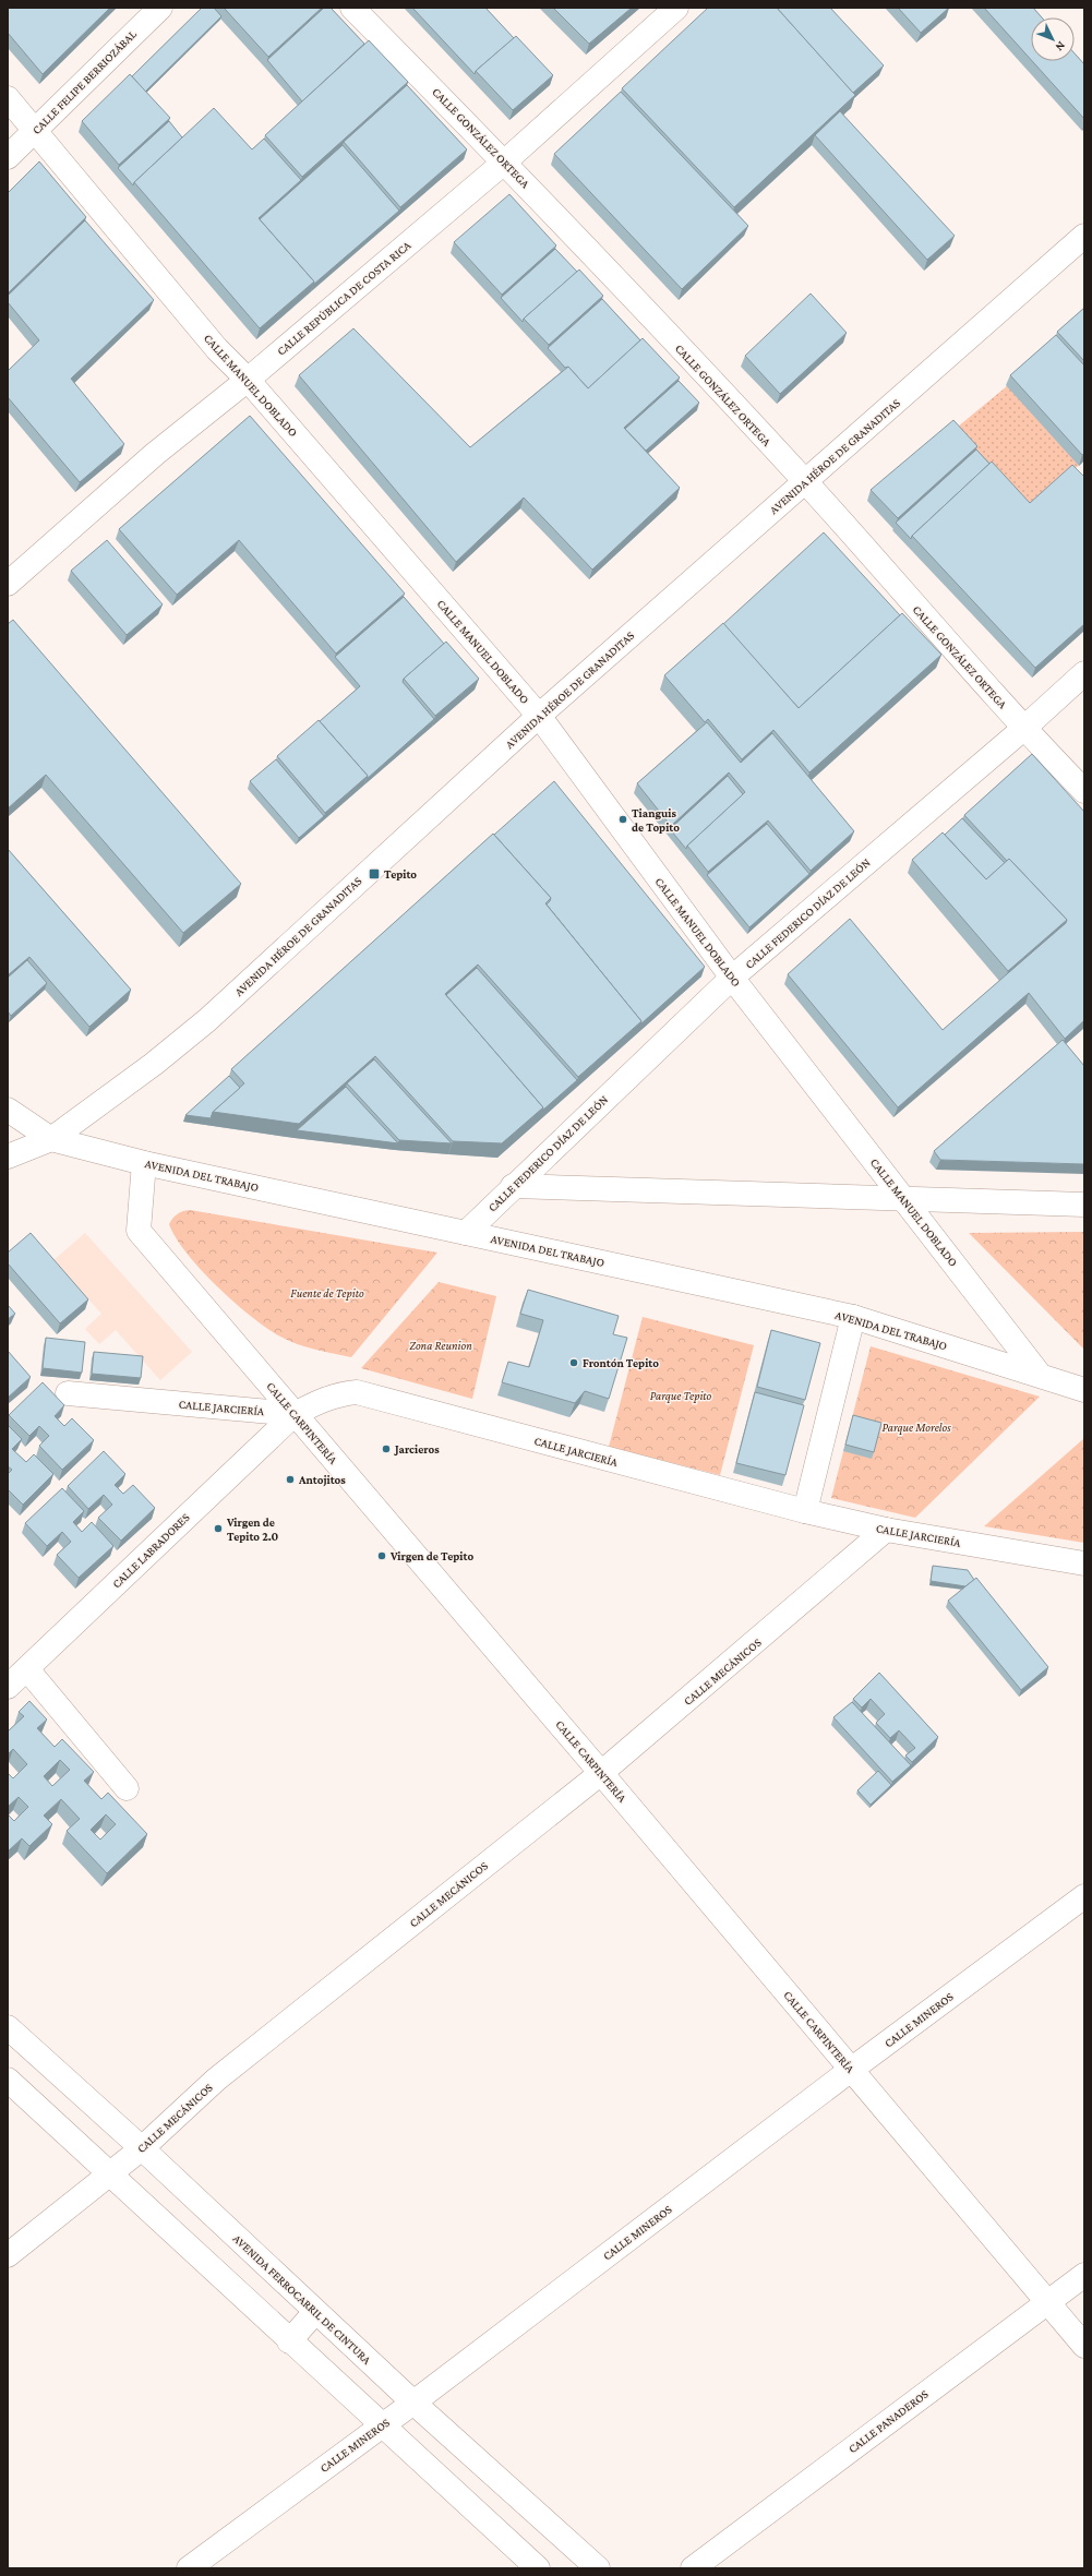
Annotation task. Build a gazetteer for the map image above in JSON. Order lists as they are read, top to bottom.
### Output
{
  "streets": {
    "street": [
      "CALLE FELIPE BERRIOZÁBAL",
      "CALLE GONZÁLEZ ORTEGA",
      "CALLE REPÚBLICA DE COSTA RICA",
      "CALLE MANUEL DOBLADO",
      "AVENIDA HÉROE DE GRANADITAS",
      "CALLE FEDERICO DÍAZ DE LEÓN",
      "AVENIDA DEL TRABAJO",
      "CALLE JARCIERÍA",
      "CALLE CARPINTERÍA",
      "CALLE LABRADORES",
      "CALLE MECÁNICOS",
      "CALLE MINEROS",
      "AVENIDA FERROCARRIL DE CINTURA",
      "CALLE PANADEROS"
    ]
  },
  "crossings": [
    ["CALLE FELIPE BERRIOZÁBAL", "CALLE MANUEL DOBLADO"],
    ["CALLE GONZÁLEZ ORTEGA", "CALLE REPÚBLICA DE COSTA RICA"],
    ["CALLE GONZÁLEZ ORTEGA", "AVENIDA HÉROE DE GRANADITAS"],
    ["CALLE GONZÁLEZ ORTEGA", "CALLE FEDERICO DÍAZ DE LEÓN"],
    ["CALLE REPÚBLICA DE COSTA RICA", "CALLE MANUEL DOBLADO"],
    ["CALLE MANUEL DOBLADO", "AVENIDA HÉROE DE GRANADITAS"],
    ["CALLE MANUEL DOBLADO", "CALLE FEDERICO DÍAZ DE LEÓN"],
    ["CALLE MANUEL DOBLADO", "AVENIDA DEL TRABAJO"],
    ["AVENIDA HÉROE DE GRANADITAS", "AVENIDA DEL TRABAJO"],
    ["CALLE FEDERICO DÍAZ DE LEÓN", "AVENIDA DEL TRABAJO"],
    ["AVENIDA DEL TRABAJO", "CALLE CARPINTERÍA"],
    ["CALLE JARCIERÍA", "CALLE CARPINTERÍA"],
    ["CALLE JARCIERÍA", "CALLE LABRADORES"],
    ["CALLE JARCIERÍA", "CALLE MECÁNICOS"],
    ["CALLE CARPINTERÍA", "CALLE LABRADORES"],
    ["CALLE CARPINTERÍA", "CALLE MECÁNICOS"],
    ["CALLE CARPINTERÍA", "CALLE MINEROS"],
    ["CALLE CARPINTERÍA", "CALLE PANADEROS"],
    ["CALLE MECÁNICOS", "AVENIDA FERROCARRIL DE CINTURA"],
    ["CALLE MINEROS", "AVENIDA FERROCARRIL DE CINTURA"]
  ],
  "parks": [
    "Fuente de Tepito",
    "Zona Reunion",
    "Parque Tepito",
    "Parque Morelos"
  ],
  "places": {
    "other": [
      "Tianguis de Topito",
      "Frontón Tepito",
      "Jarcieros",
      "Antojitos",
      "Virgen de Tepito 2.0",
      "Virgen de Tepito"
    ],
    "transit": ["Tepito"]
  },
  "north": "bottom right"
}
